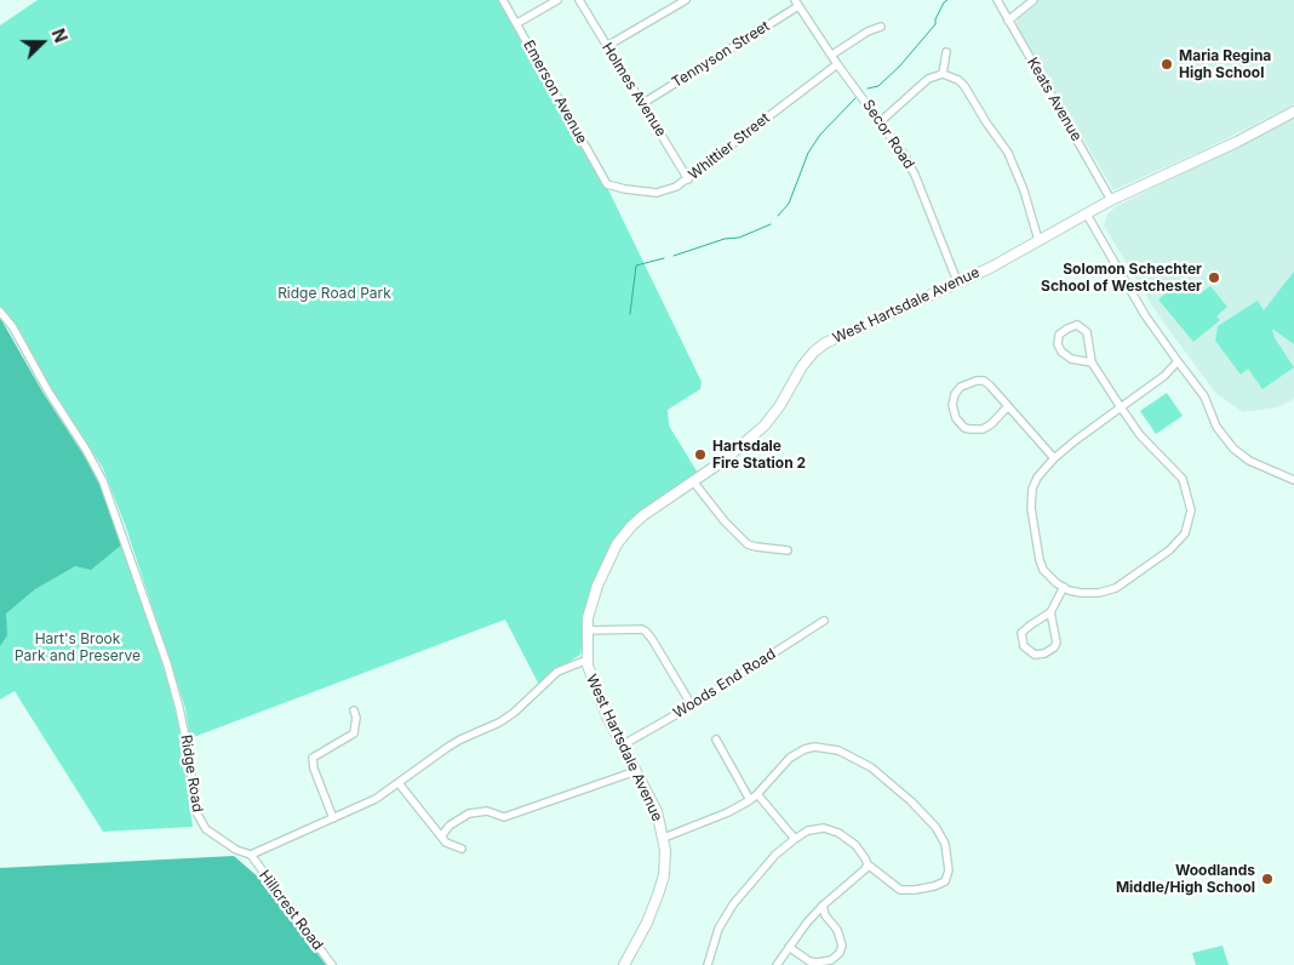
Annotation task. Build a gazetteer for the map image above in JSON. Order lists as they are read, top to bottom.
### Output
{
  "streets": {
    "main road": ["West Hartsdale Avenue"],
    "street": [
      "Tennyson Street",
      "Holmes Avenue",
      "Emerson Avenue",
      "Keats Avenue",
      "Secor Road",
      "Whittier Street",
      "Woods End Road",
      "Ridge Road",
      "Hillcrest Road"
    ]
  },
  "crossings": [
    ["Tennyson Street", "Holmes Avenue"],
    ["Tennyson Street", "Secor Road"],
    ["Holmes Avenue", "Whittier Street"],
    ["Emerson Avenue", "Whittier Street"],
    ["Keats Avenue", "West Hartsdale Avenue"],
    ["Secor Road", "Whittier Street"],
    ["Secor Road", "West Hartsdale Avenue"],
    ["West Hartsdale Avenue", "Woods End Road"],
    ["Ridge Road", "Hillcrest Road"]
  ],
  "parks": ["Ridge Road Park", "Hart's Brook Park and Preserve"],
  "places": [
    "Maria Regina High School",
    "Solomon Schechter School of Westchester",
    "Hartsdale Fire Station 2",
    "Woodlands Middle/High School"
  ],
  "north": "right"
}
